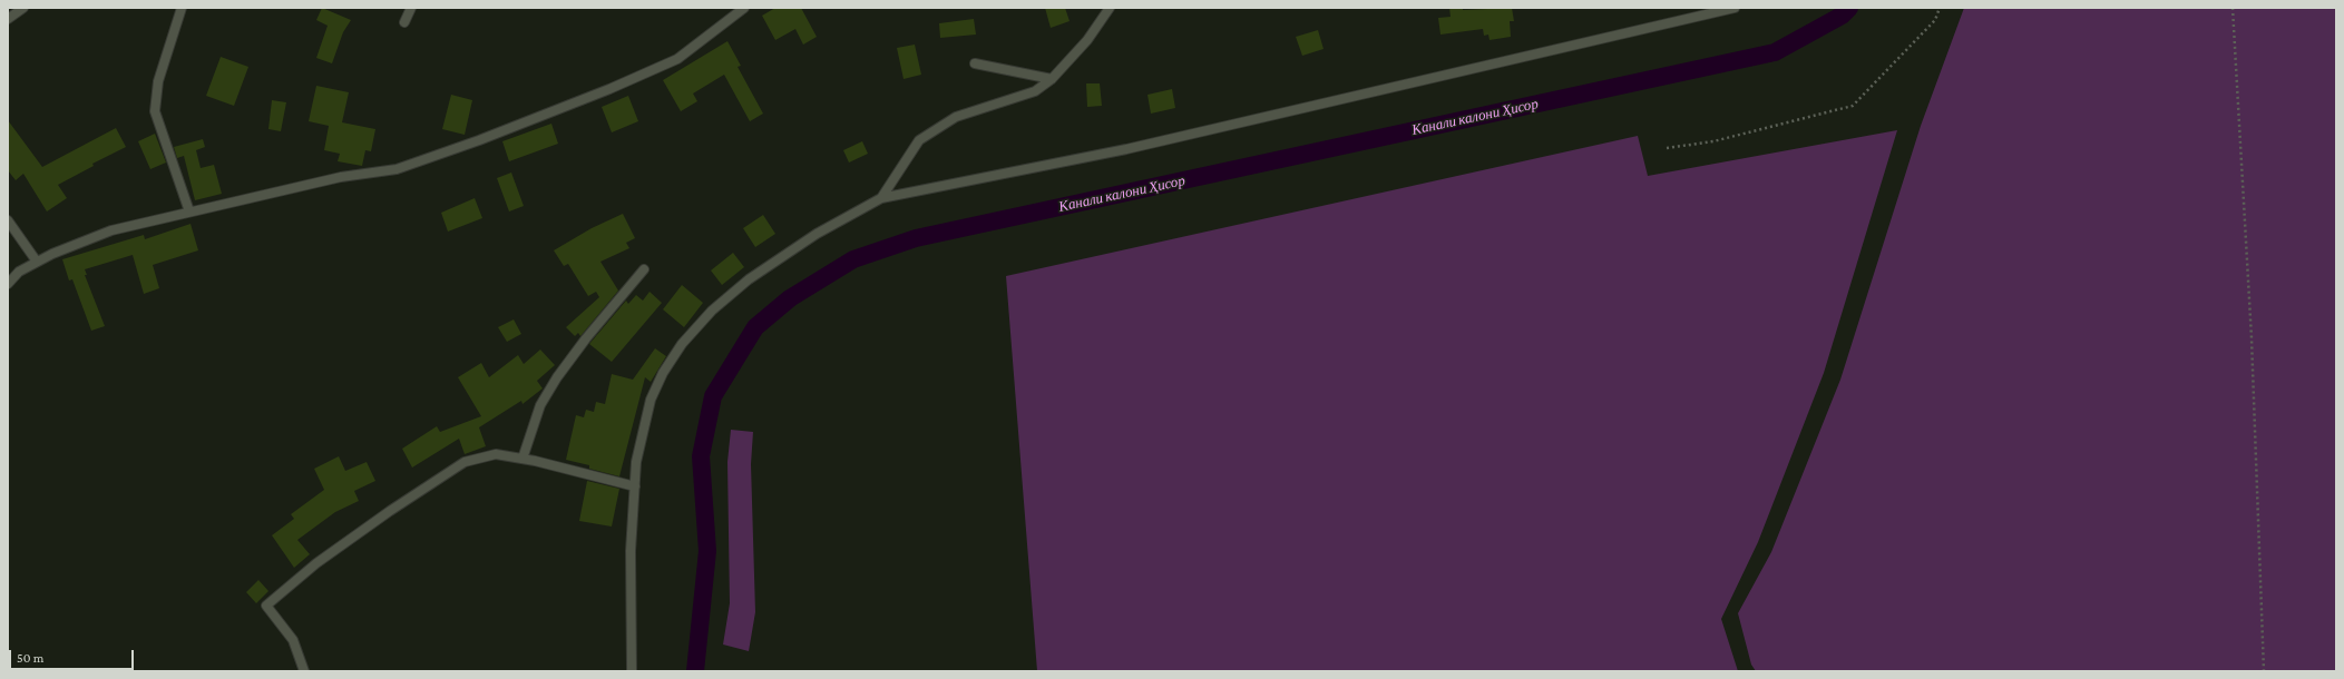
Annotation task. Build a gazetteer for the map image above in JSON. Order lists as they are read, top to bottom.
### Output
{
  "water": ["Канали калони Ҳисор"],
  "scale_bar": "50 m"
}
